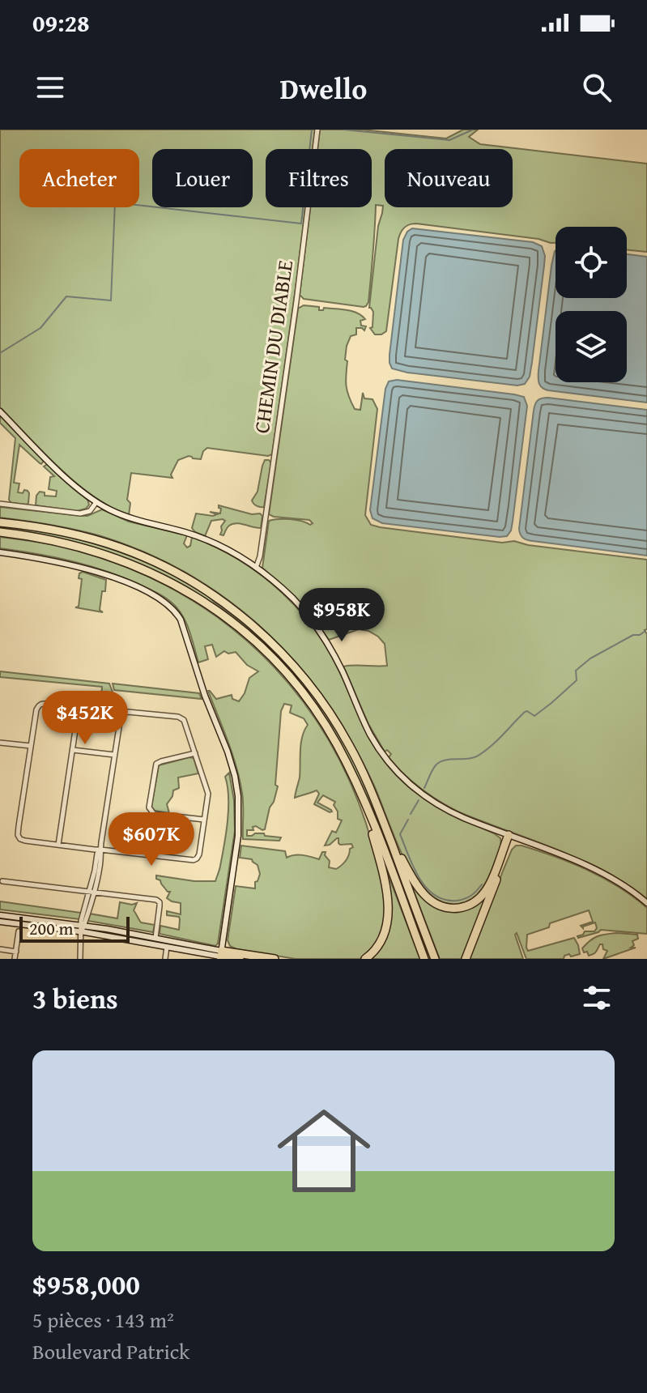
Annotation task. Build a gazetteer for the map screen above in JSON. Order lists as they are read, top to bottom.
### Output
{
  "streets": {
    "street": ["CHEMIN DU DIABLE"]
  },
  "scale_bar": "200 m",
  "page": {
    "status": "09:28",
    "header": "Dwello",
    "chip": [
      "Acheter",
      "Louer",
      "Filtres",
      "Nouveau"
    ],
    "price": ["$958K", "$452K", "$607K"],
    "scale": "200 m",
    "heading": "3 biens",
    "list": [
      {
        "name": "$958,000",
        "note": "5 pièces · 143 m² · Boulevard Patrick"
      }
    ]
  }
}
